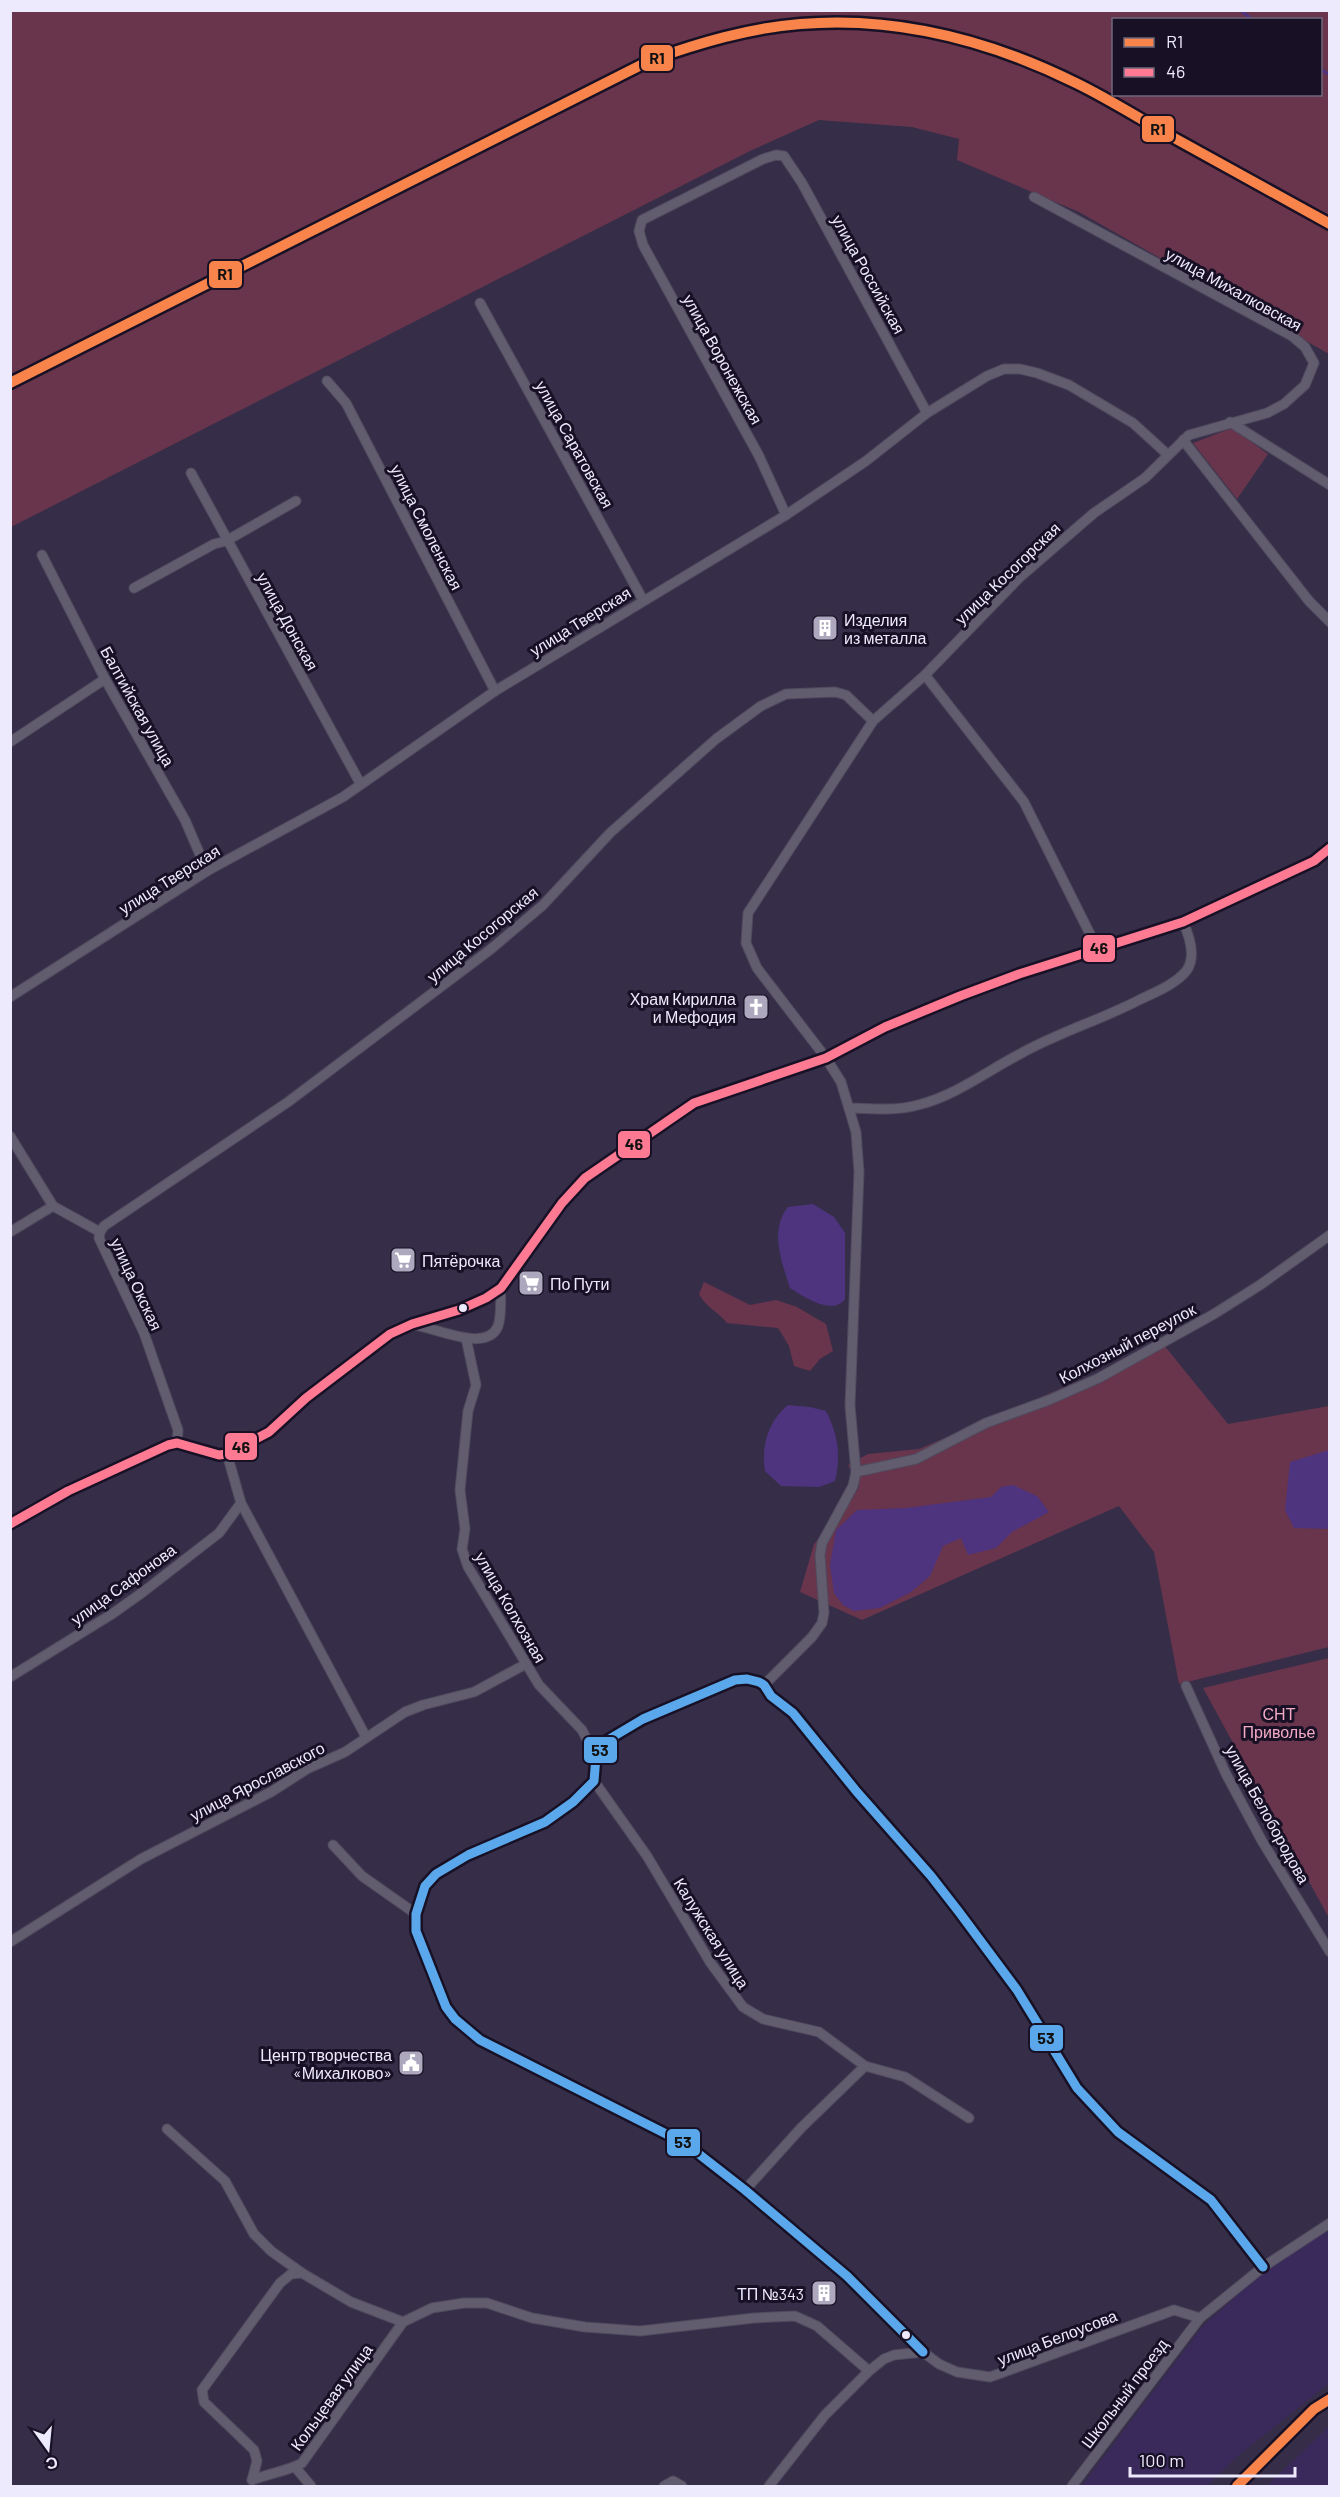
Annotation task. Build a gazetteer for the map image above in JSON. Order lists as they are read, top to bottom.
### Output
{
  "streets": {
    "street": [
      "улица Российская",
      "улица Михалковская",
      "улица Воронежская",
      "улица Саратовская",
      "улица Смоленская",
      "улица Косогорская",
      "улица Донская",
      "улица Тверская",
      "Балтийская улица",
      "улица Окская",
      "Колхозный переулок",
      "улица Сафонова",
      "улица Колхозная",
      "улица Ярославского",
      "улица Белобородова",
      "Калужская улица",
      "улица Белоусова",
      "Школьный проезд",
      "Кольцевая улица"
    ]
  },
  "crossings": [
    ["улица Российская", "улица Воронежская"],
    ["улица Российская", "улица Тверская"],
    ["улица Михалковская", "улица Косогорская"],
    ["улица Михалковская", "улица Тверская"],
    ["улица Воронежская", "улица Тверская"],
    ["улица Саратовская", "улица Тверская"],
    ["улица Смоленская", "улица Тверская"],
    ["улица Косогорская", "улица Тверская"],
    ["улица Косогорская", "улица Окская"],
    ["улица Косогорская", "Колхозный переулок"],
    ["улица Донская", "улица Тверская"],
    ["улица Тверская", "Балтийская улица"],
    ["улица Колхозная", "улица Ярославского"],
    ["улица Белоусова", "Школьный проезд"]
  ],
  "parks": ["СНТ Приволье"],
  "places": {
    "building": ["Изделия из металла", "ТП №343"],
    "church": ["Храм Кирилла и Мефодия"],
    "supermarket": ["Пятёрочка", "По Пути"],
    "public building": ["Центр творчества «Михалково»"]
  },
  "lines": ["transit line R1", "transit line 46", "transit line 53"],
  "legend": ["R1", "46"],
  "scale_bar": "100 m",
  "north": "bottom"
}
